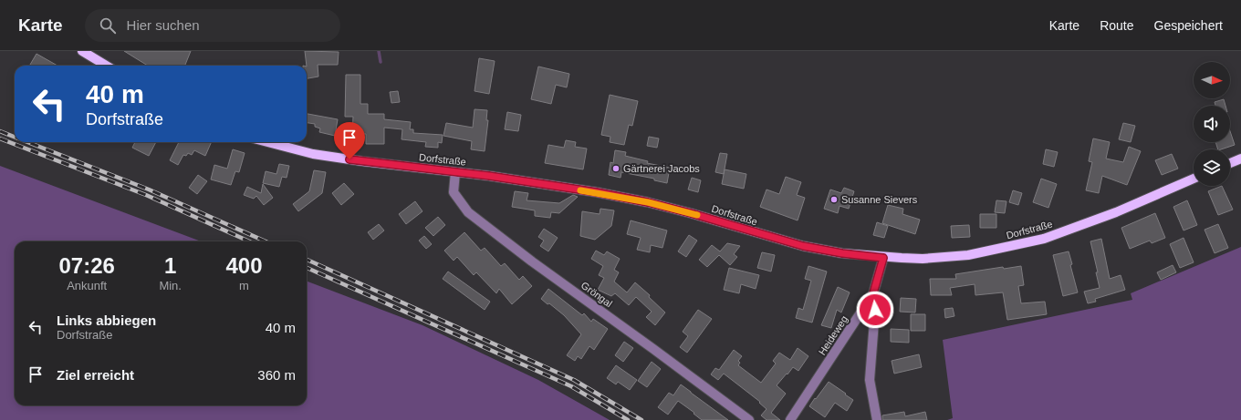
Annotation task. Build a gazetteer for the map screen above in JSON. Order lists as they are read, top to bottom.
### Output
{
  "streets": {
    "main road": ["Dorfstraße"],
    "street": ["Gröngal", "Heideweg"]
  },
  "crossings": [
    ["Dorfstraße", "Gröngal"],
    ["Dorfstraße", "Heideweg"]
  ],
  "places": ["Gärtnerei Jacobs", "Susanne Sievers"],
  "north": "right",
  "page": {
    "header": "Karte",
    "search": "Hier suchen",
    "nav": ["Karte", "Route", "Gespeichert"],
    "turn": ["40 m", "Dorfstraße"],
    "eta": [
      "07:26",
      "Ankunft",
      "1",
      "Min.",
      "400",
      "m"
    ],
    "list": [
      {
        "name": "Links abbiegen",
        "note": "Dorfstraße",
        "value": "40 m"
      },
      {
        "name": "Ziel erreicht",
        "value": "360 m"
      }
    ]
  }
}
